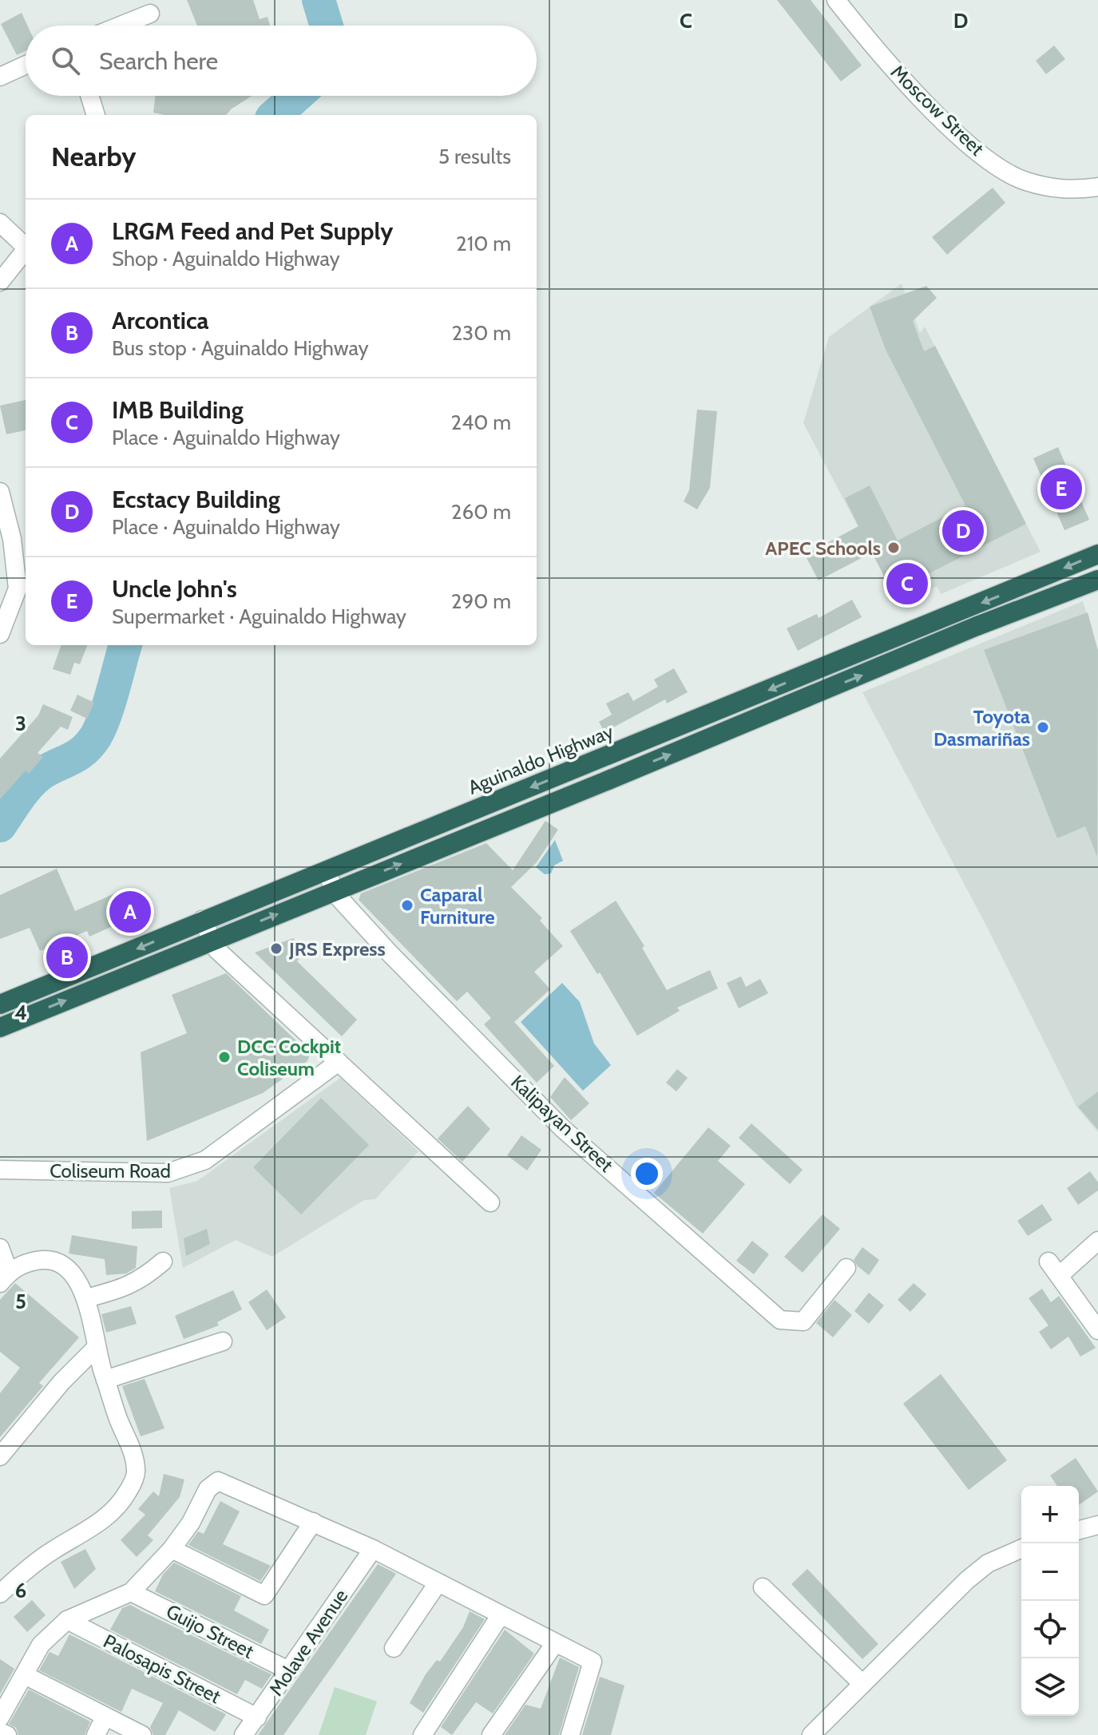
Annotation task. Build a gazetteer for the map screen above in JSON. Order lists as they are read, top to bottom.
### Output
{
  "streets": {
    "highway": ["Aguinaldo Highway"],
    "street": [
      "Moscow Street",
      "Kalipayan Street",
      "Coliseum Road",
      "Guijo Street",
      "Molave Avenue",
      "Palosapis Street"
    ]
  },
  "crossings": [
    ["Aguinaldo Highway", "Kalipayan Street"],
    ["Guijo Street", "Molave Avenue"],
    ["Molave Avenue", "Palosapis Street"]
  ],
  "places": [
    "APEC Schools",
    "Toyota Dasmariñas",
    "Caparal Furniture",
    "JRS Express",
    "DCC Cockpit Coliseum"
  ],
  "page": {
    "search": "Search here",
    "heading": ["Nearby", "5 results"],
    "list": [
      {
        "mark": "A",
        "name": "LRGM Feed and Pet Supply",
        "note": "Shop · Aguinaldo Highway",
        "value": "210 m"
      },
      {
        "mark": "B",
        "name": "Arcontica",
        "note": "Bus stop · Aguinaldo Highway",
        "value": "230 m"
      },
      {
        "mark": "C",
        "name": "IMB Building",
        "note": "Place · Aguinaldo Highway",
        "value": "240 m"
      },
      {
        "mark": "D",
        "name": "Ecstacy Building",
        "note": "Place · Aguinaldo Highway",
        "value": "260 m"
      },
      {
        "mark": "E",
        "name": "Uncle John's",
        "note": "Supermarket · Aguinaldo Highway",
        "value": "290 m"
      }
    ],
    "pins": [
      "E",
      "D",
      "C",
      "A",
      "B"
    ],
    "map_buttons": ["+", "−"]
  },
  "grid": {
    "columns": ["C", "D"],
    "rows": [
      "3",
      "4",
      "5",
      "6"
    ]
  }
}
